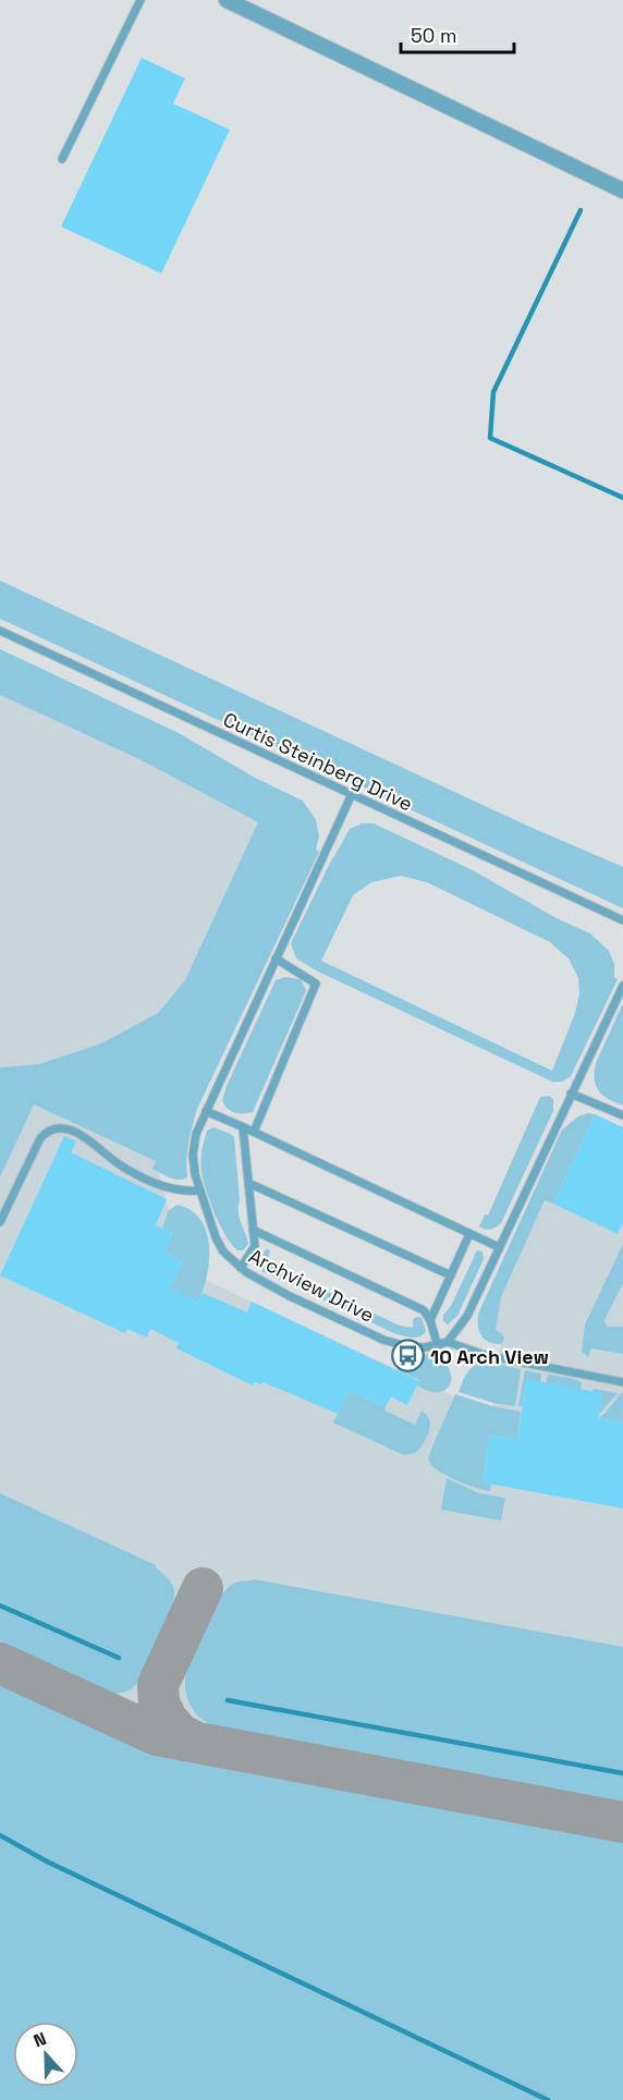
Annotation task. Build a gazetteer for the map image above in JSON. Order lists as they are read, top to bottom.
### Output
{
  "streets": {
    "lane": ["Curtis Steinberg Drive", "Archview Drive"]
  },
  "crossings": [
    ["Curtis Steinberg Drive", "Archview Drive"]
  ],
  "places": {
    "bus stop": ["10 Arch View"]
  },
  "scale_bar": "50 m",
  "north": "top"
}
